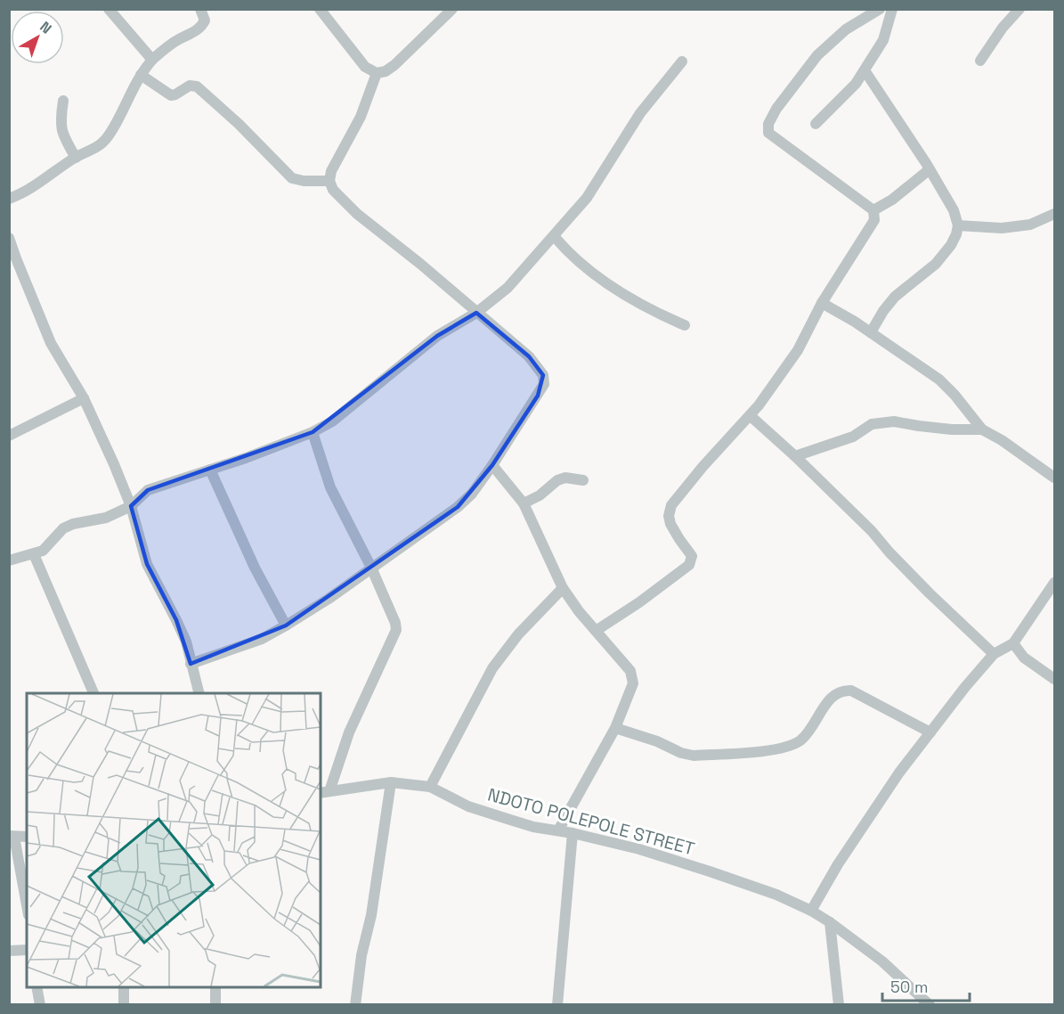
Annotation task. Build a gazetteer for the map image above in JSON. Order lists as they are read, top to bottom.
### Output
{
  "streets": {
    "street": ["NDOTO POLEPOLE STREET"]
  },
  "scale_bar": "50 m",
  "north": "top right"
}
